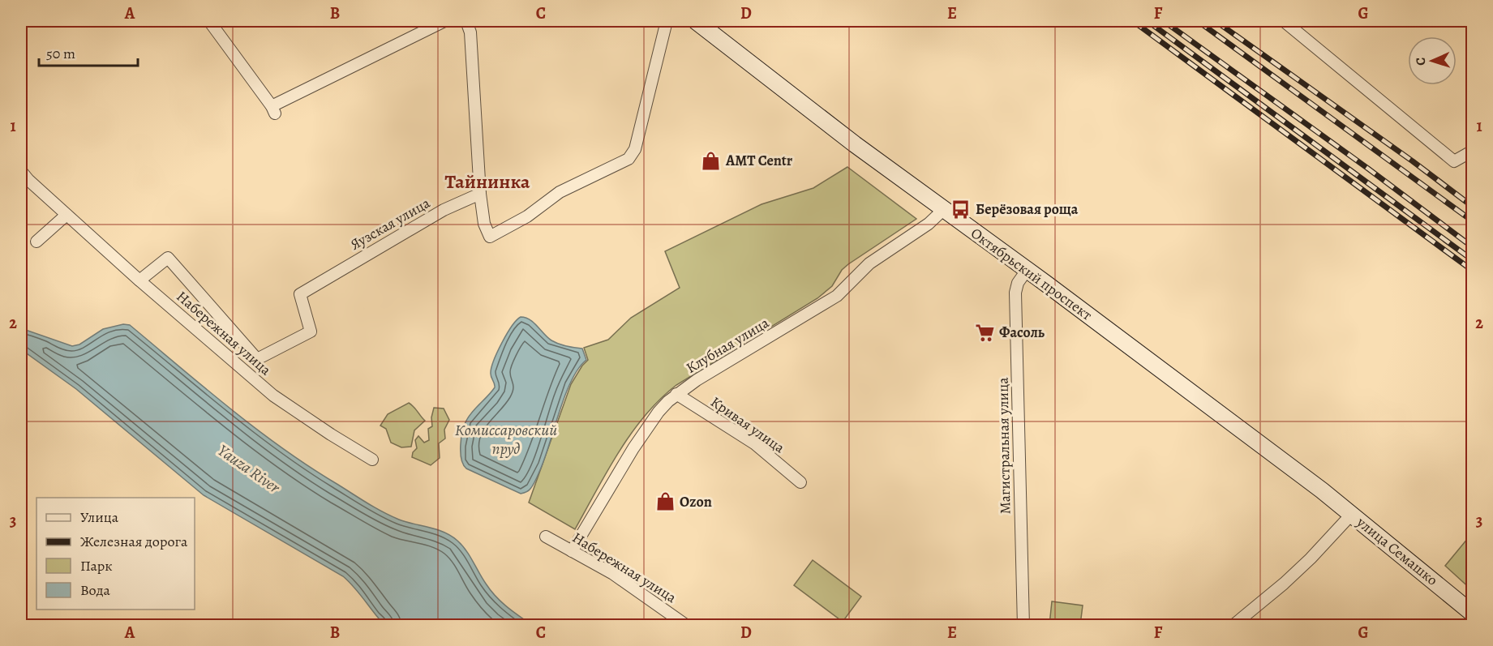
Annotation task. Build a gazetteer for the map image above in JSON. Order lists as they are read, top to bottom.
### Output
{
  "streets": {
    "main road": ["Октябрьский проспект", "улица Семашко"],
    "street": [
      "Яузская улица",
      "Набережная улица",
      "Клубная улица",
      "Кривая улица",
      "Магистральная улица"
    ]
  },
  "crossings": [
    ["Яузская улица", "Набережная улица"],
    ["Октябрьский проспект", "Клубная улица"],
    ["Октябрьский проспект", "Магистральная улица"],
    ["Октябрьский проспект", "улица Семашко"],
    ["Набережная улица", "Клубная улица"],
    ["Клубная улица", "Кривая улица"]
  ],
  "districts": ["Тайнинка"],
  "water": ["Комиссаровский пруд", "Yauza River"],
  "places": {
    "shop": ["AMT Centr", "Ozon"],
    "bus stop": ["Берёзовая роща"],
    "supermarket": ["Фасоль"]
  },
  "legend": [
    "Улица",
    "Железная дорога",
    "Парк",
    "Вода"
  ],
  "scale_bar": "50 m",
  "north": "left",
  "grid": {
    "columns": [
      "A",
      "B",
      "C",
      "D",
      "E",
      "F",
      "G"
    ],
    "rows": ["1", "2", "3"]
  }
}
